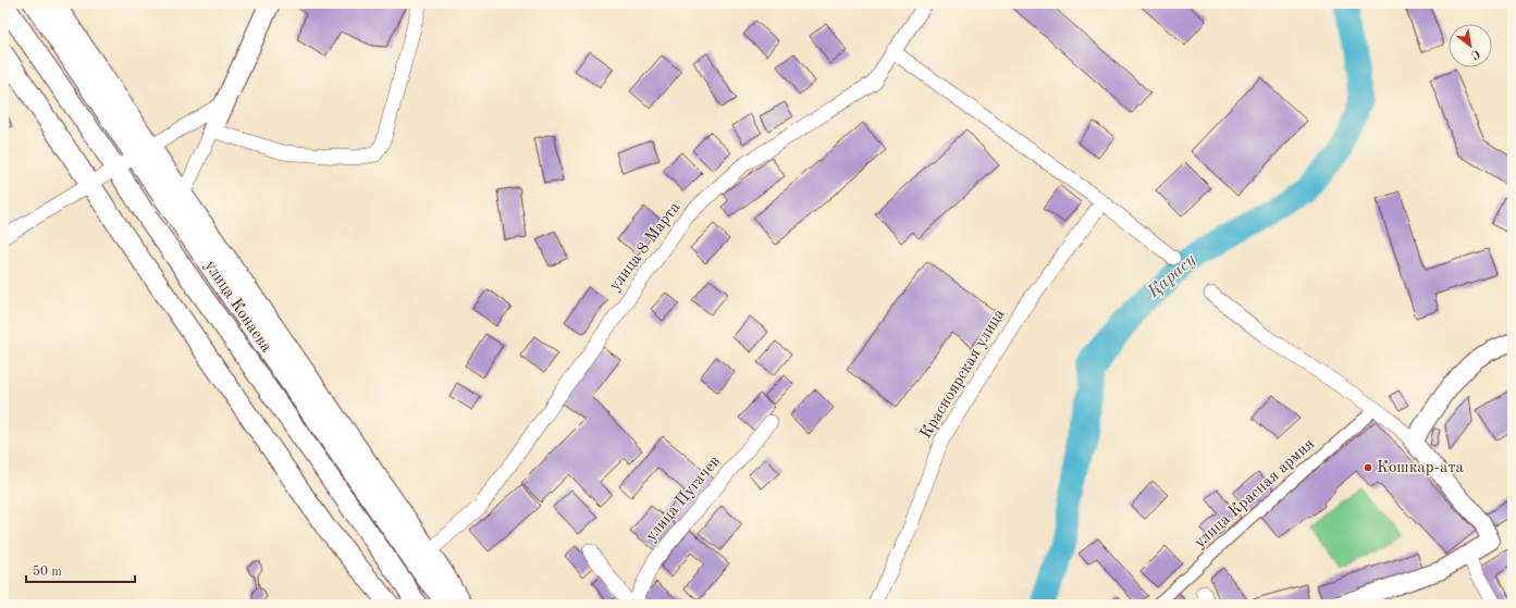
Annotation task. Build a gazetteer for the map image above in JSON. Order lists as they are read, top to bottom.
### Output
{
  "streets": {
    "main road": ["улица Конаева"],
    "street": [
      "улица 8 Марта",
      "Красноярская улица",
      "улица Красная армия",
      "улица Пугачев"
    ]
  },
  "water": ["Қарасу"],
  "places": ["Кошкар-ата"],
  "scale_bar": "50 m",
  "north": "bottom right"
}
